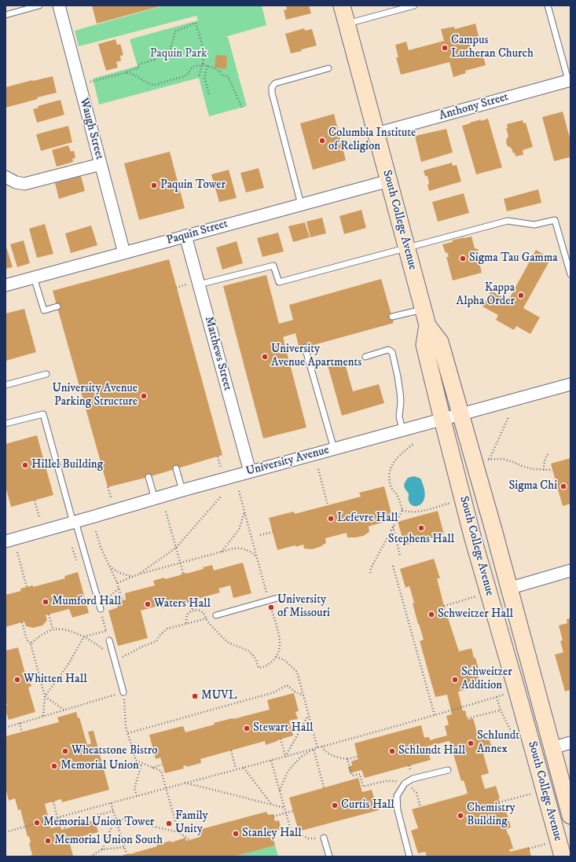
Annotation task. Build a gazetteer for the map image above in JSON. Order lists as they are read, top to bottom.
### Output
{
  "streets": {
    "main road": ["South College Avenue"],
    "street": [
      "Anthony Street",
      "Waugh Street",
      "Paquin Street",
      "Matthews Street",
      "University Avenue"
    ]
  },
  "crossings": [
    ["Anthony Street", "South College Avenue"],
    ["Waugh Street", "Paquin Street"],
    ["South College Avenue", "Paquin Street"],
    ["South College Avenue", "University Avenue"],
    ["Paquin Street", "Matthews Street"],
    ["Matthews Street", "University Avenue"]
  ],
  "parks": ["Paquin Park"],
  "places": [
    "Campus Lutheran Church",
    "Columbia Institute of Religion",
    "Paquin Tower",
    "Sigma Tau Gamma",
    "Kappa Alpha Order",
    "University Avenue Apartments",
    "University Avenue Parking Structure",
    "Hillel Building",
    "Sigma Chi",
    "Lefevre Hall",
    "Stephens Hall",
    "Mumford Hall",
    "Waters Hall",
    "University of Missouri",
    "Schweitzer Hall",
    "Whitten Hall",
    "Schweitzer Addition",
    "MUVL",
    "Stewart Hall",
    "Schlundt Annex",
    "Wheatstone Bistro",
    "Schlundt Hall",
    "Memorial Union",
    "Curtis Hall",
    "Chemistry Building",
    "Memorial Union Tower",
    "Family Unity",
    "Stanley Hall",
    "Memorial Union South"
  ]
}
